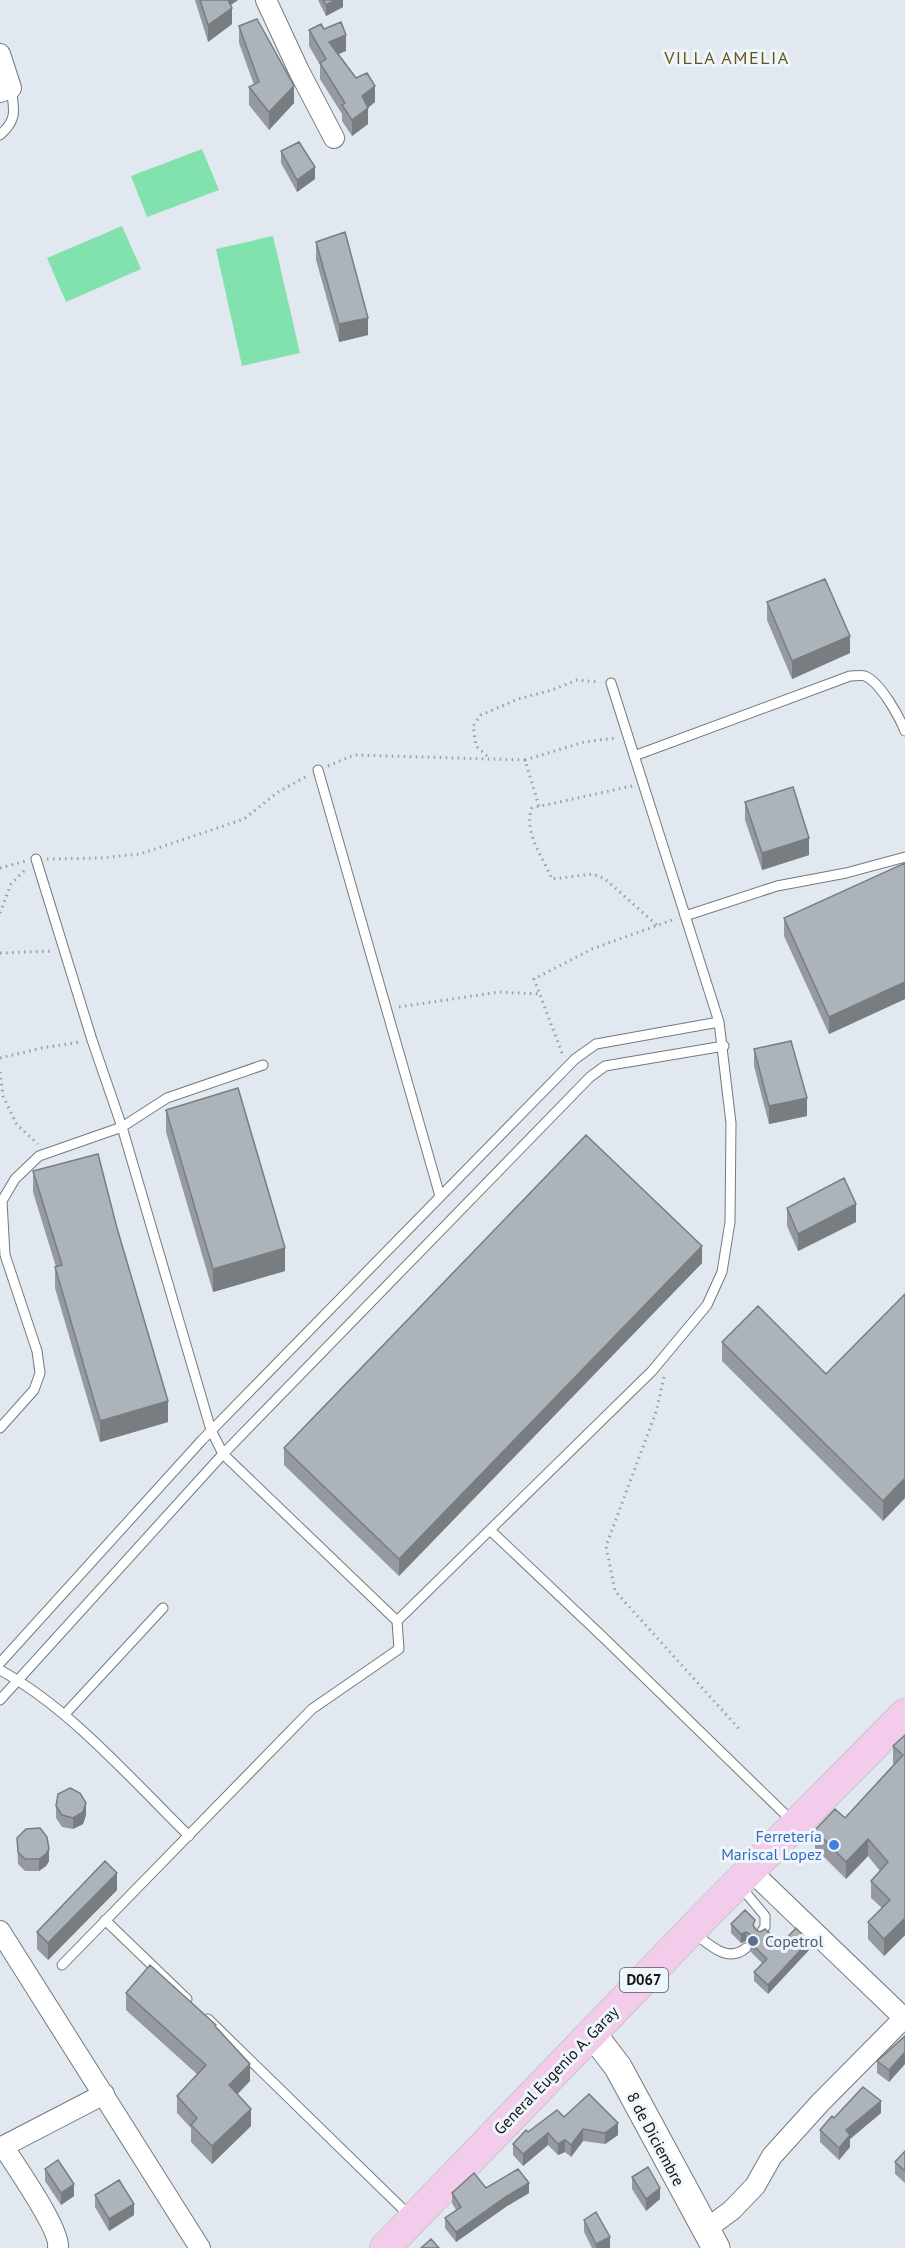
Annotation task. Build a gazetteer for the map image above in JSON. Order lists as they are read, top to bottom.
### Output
{
  "streets": {
    "main road": ["D067", "General Eugenio A. Garay", "8 de Diciembre"]
  },
  "crossings": [
    ["General Eugenio A. Garay", "8 de Diciembre"]
  ],
  "districts": ["VILLA AMELIA"],
  "places": ["Ferretería Mariscal Lopez", "Copetrol"]
}
